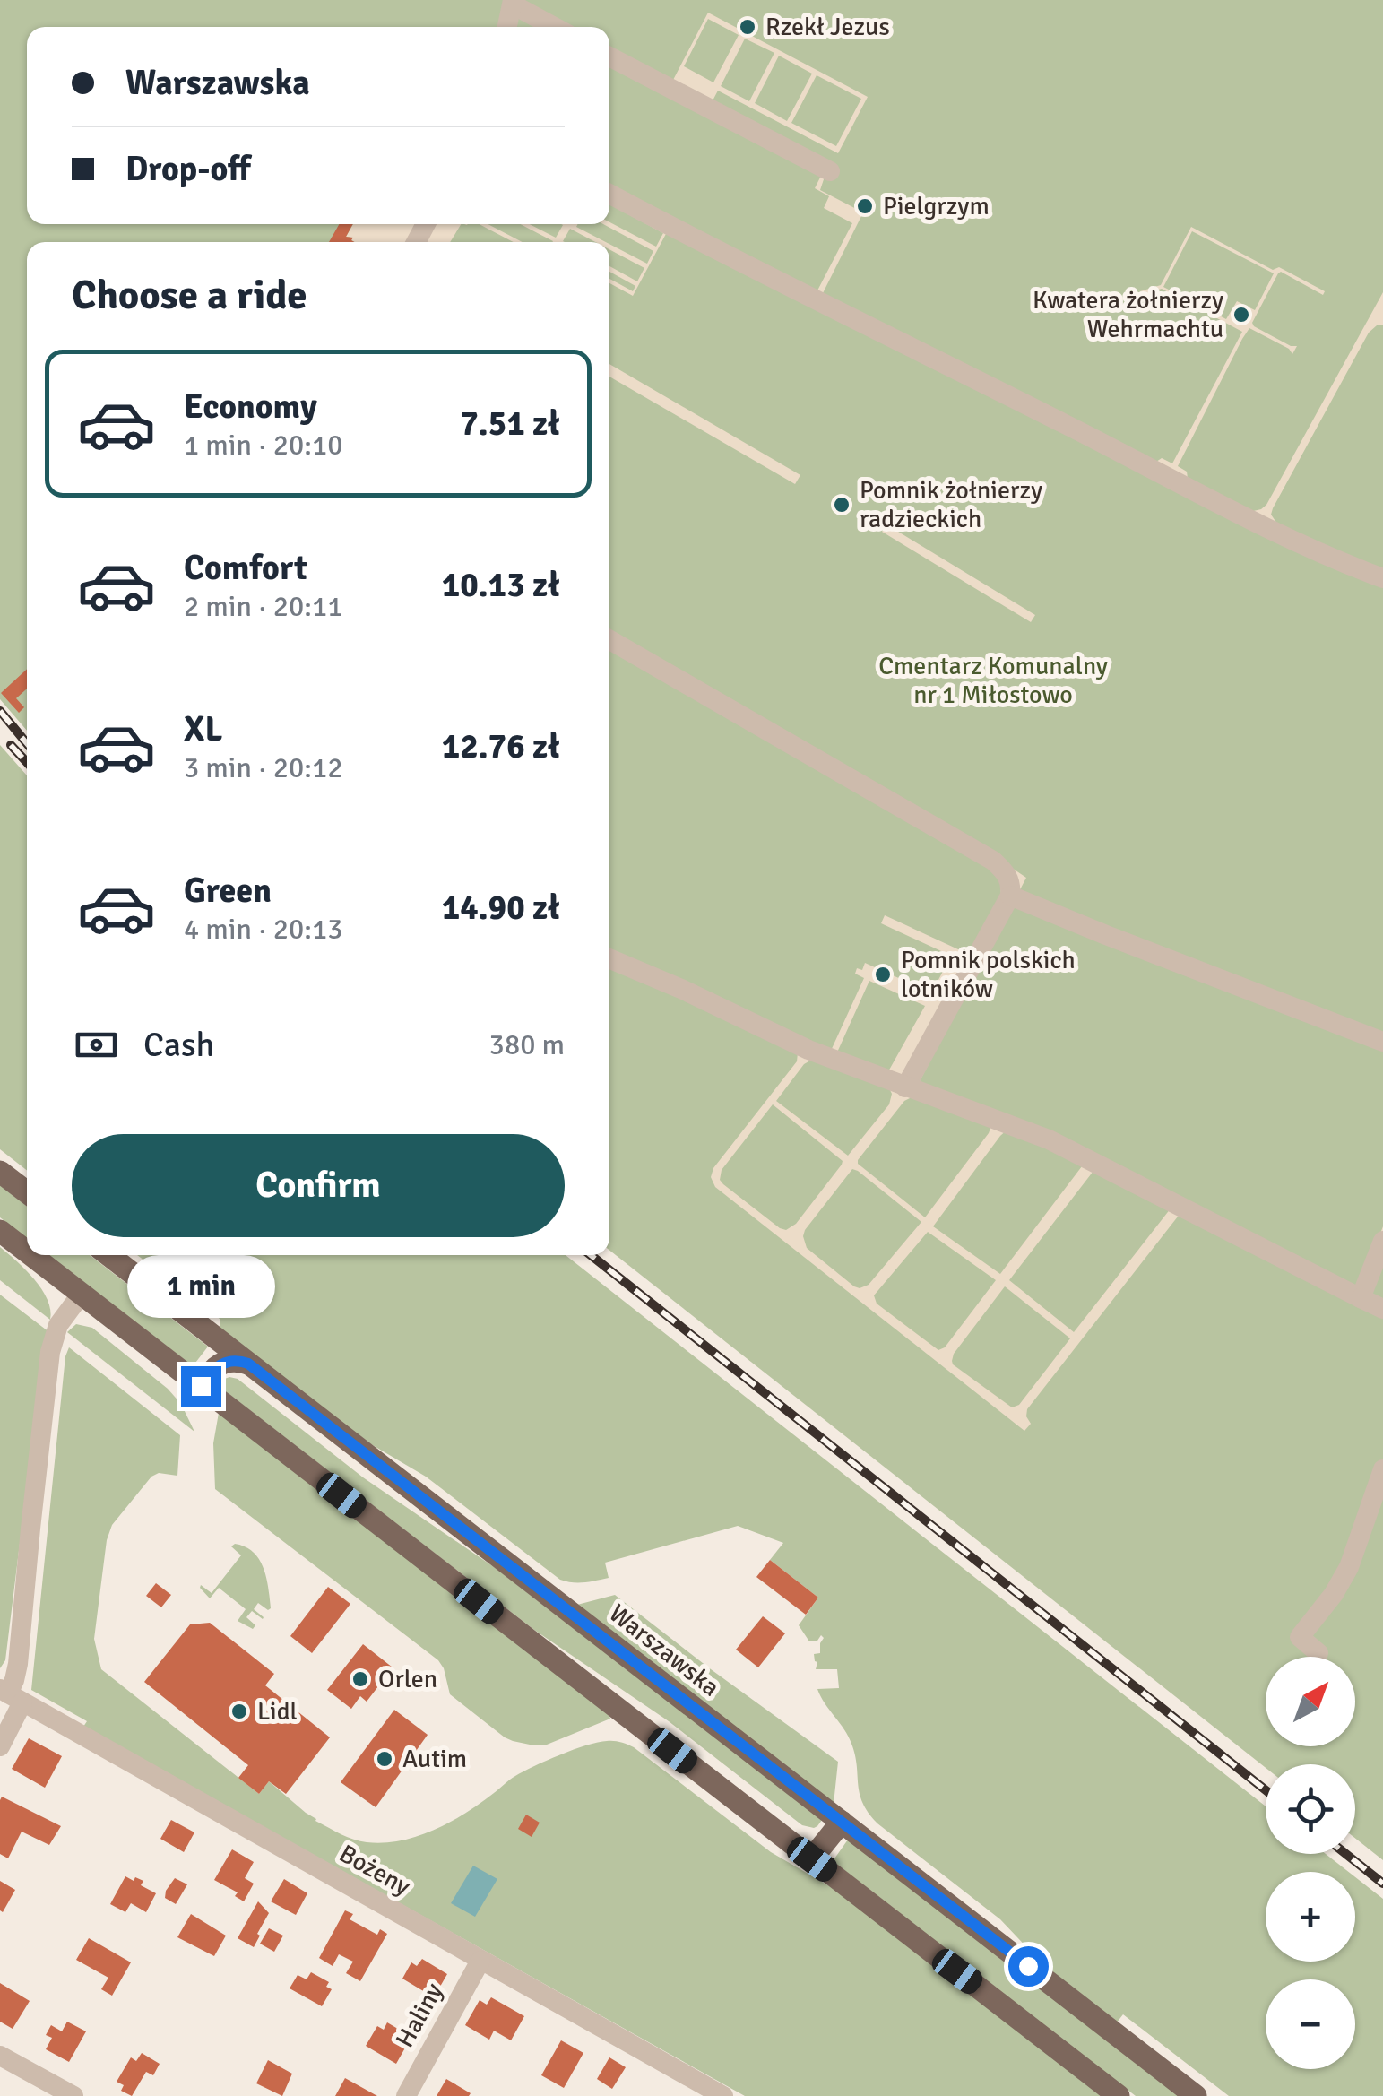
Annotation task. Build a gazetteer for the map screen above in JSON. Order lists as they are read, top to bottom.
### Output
{
  "streets": {
    "main road": ["Warszawska"],
    "street": ["Bożeny", "Haliny"]
  },
  "crossings": [
    ["Bożeny", "Haliny"]
  ],
  "parks": ["Cmentarz Komunalny nr 1 Miłostowo"],
  "places": [
    "Rzekł Jezus",
    "Pielgrzym",
    "Kwatera żołnierzy Wehrmachtu",
    "Pomnik żołnierzy radzieckich",
    "Pomnik polskich lotników",
    "Orlen",
    "Lidl",
    "Autim"
  ],
  "north": "top right",
  "page": {
    "banner": ["Warszawska", "Drop-off"],
    "heading": "Choose a ride",
    "list": [
      {
        "name": "Economy",
        "note": "1 min · 20:10",
        "value": "7.51 zł"
      },
      {
        "name": "Comfort",
        "note": "2 min · 20:11",
        "value": "10.13 zł"
      },
      {
        "name": "XL",
        "note": "3 min · 20:12",
        "value": "12.76 zł"
      },
      {
        "name": "Green",
        "note": "4 min · 20:13",
        "value": "14.90 zł"
      }
    ],
    "pay": ["Cash", "380 m"],
    "buttons": "Confirm",
    "bubble": "1 min",
    "map_buttons": ["+", "−"]
  }
}
